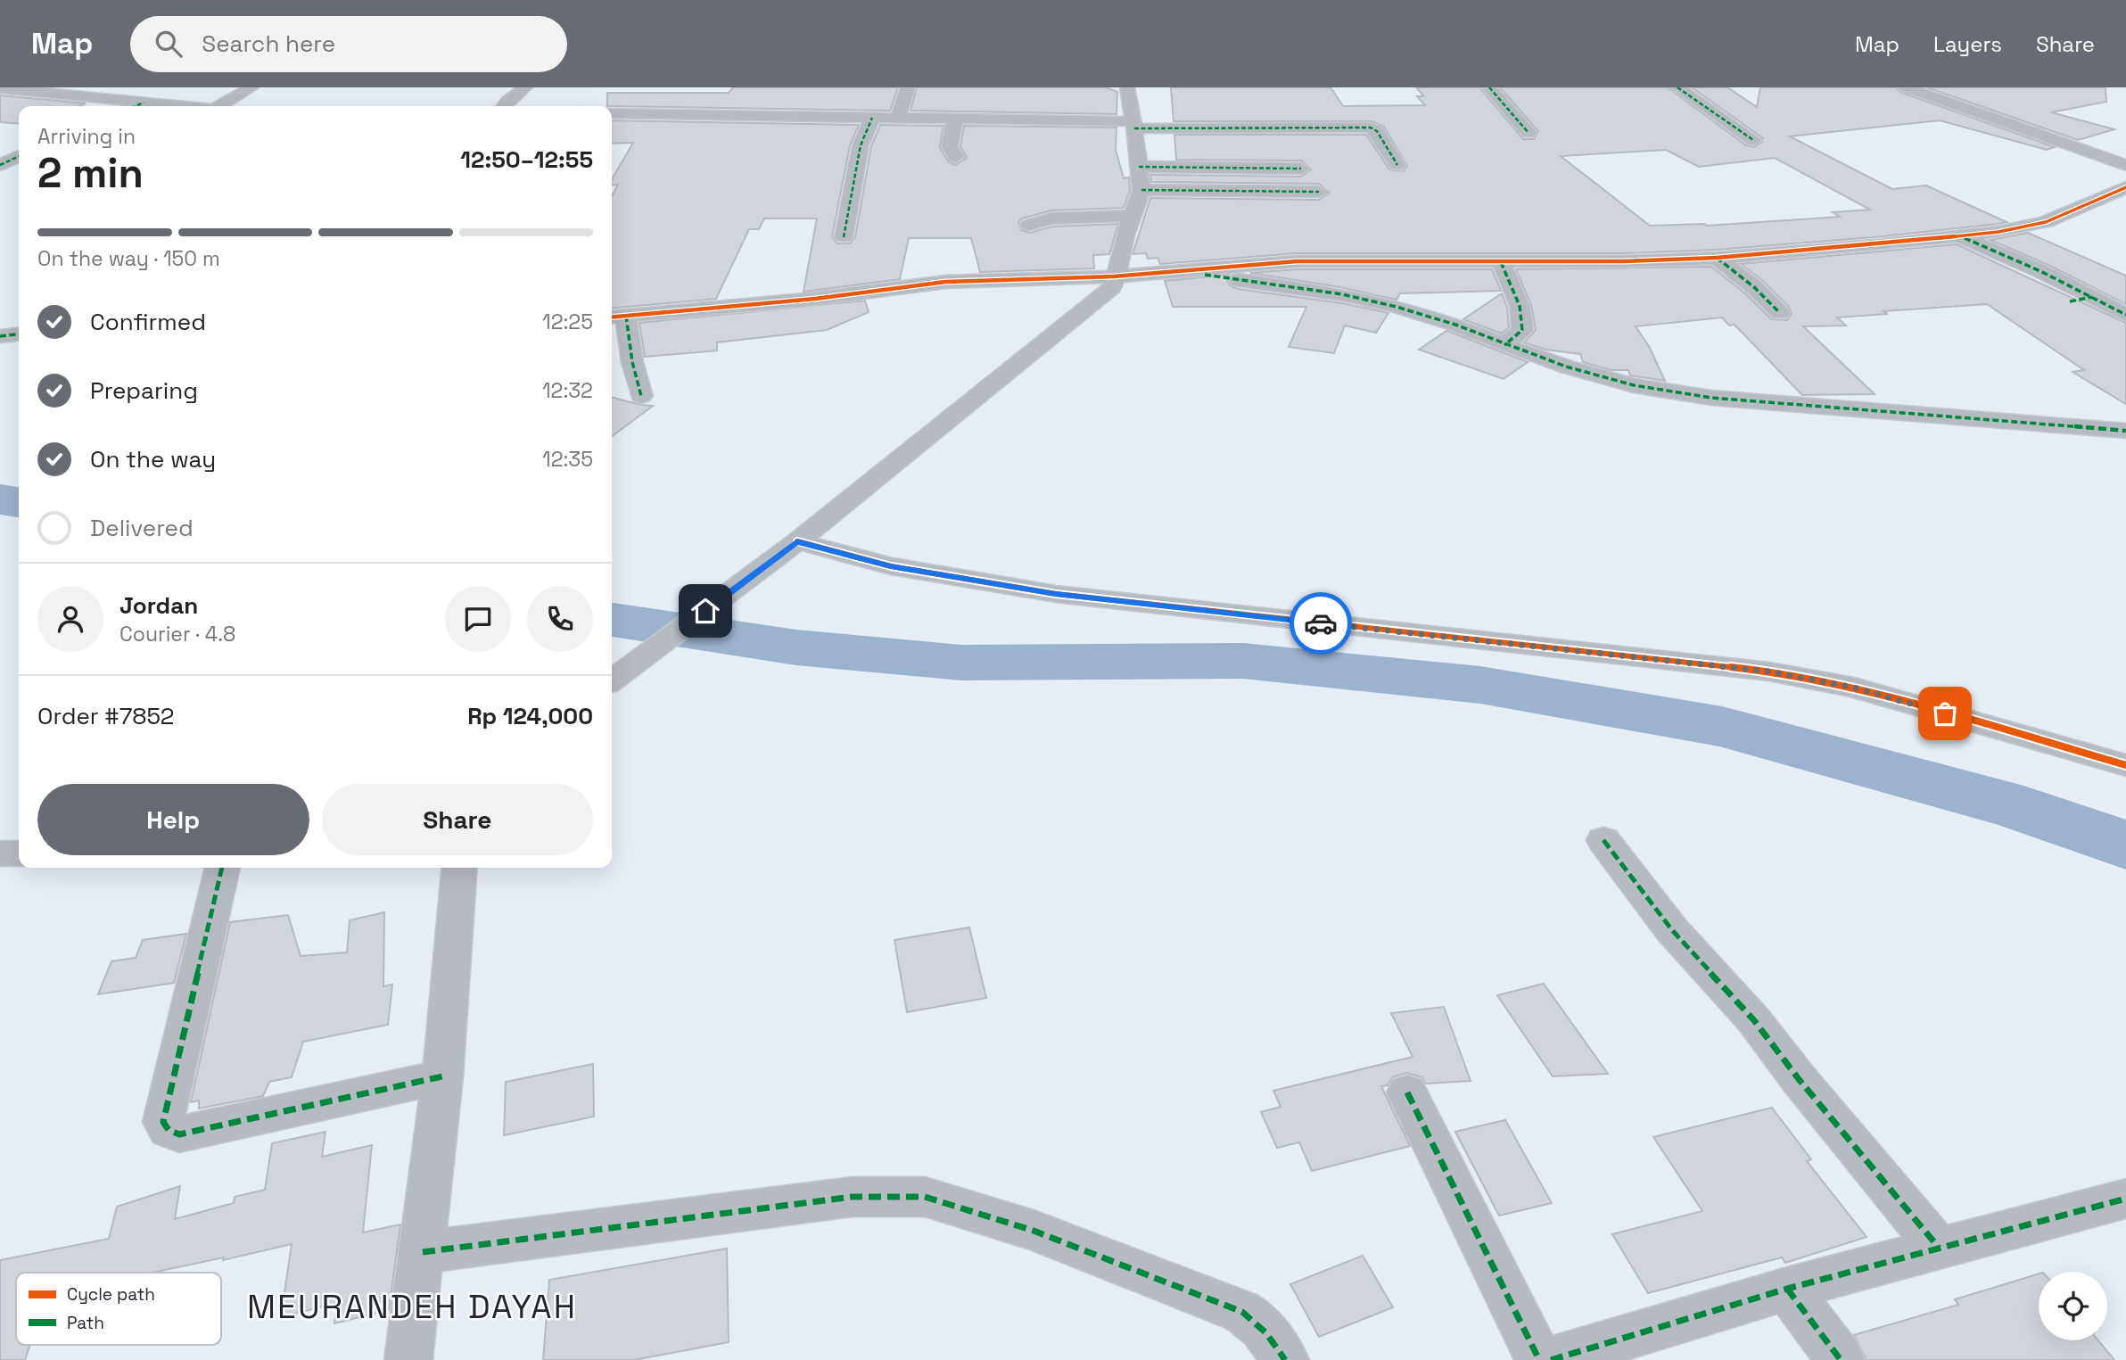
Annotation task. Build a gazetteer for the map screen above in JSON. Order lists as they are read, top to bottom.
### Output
{
  "districts": ["MEURANDEH DAYAH"],
  "legend": ["Cycle path", "Path"],
  "page": {
    "header": "Map",
    "search": "Search here",
    "nav": ["Map", "Layers", "Share"],
    "heading": ["2 min", "Arriving in", "12:50–12:55"],
    "panel": [
      "Jordan",
      "Courier · 4.8",
      "Order #7852",
      "Rp 124,000"
    ],
    "bar": "On the way · 150 m",
    "list": [
      ["Confirmed", "12:25"],
      ["Preparing", "12:32"],
      ["On the way", "12:35"],
      "Delivered"
    ],
    "buttons": ["Help", "Share"]
  }
}
